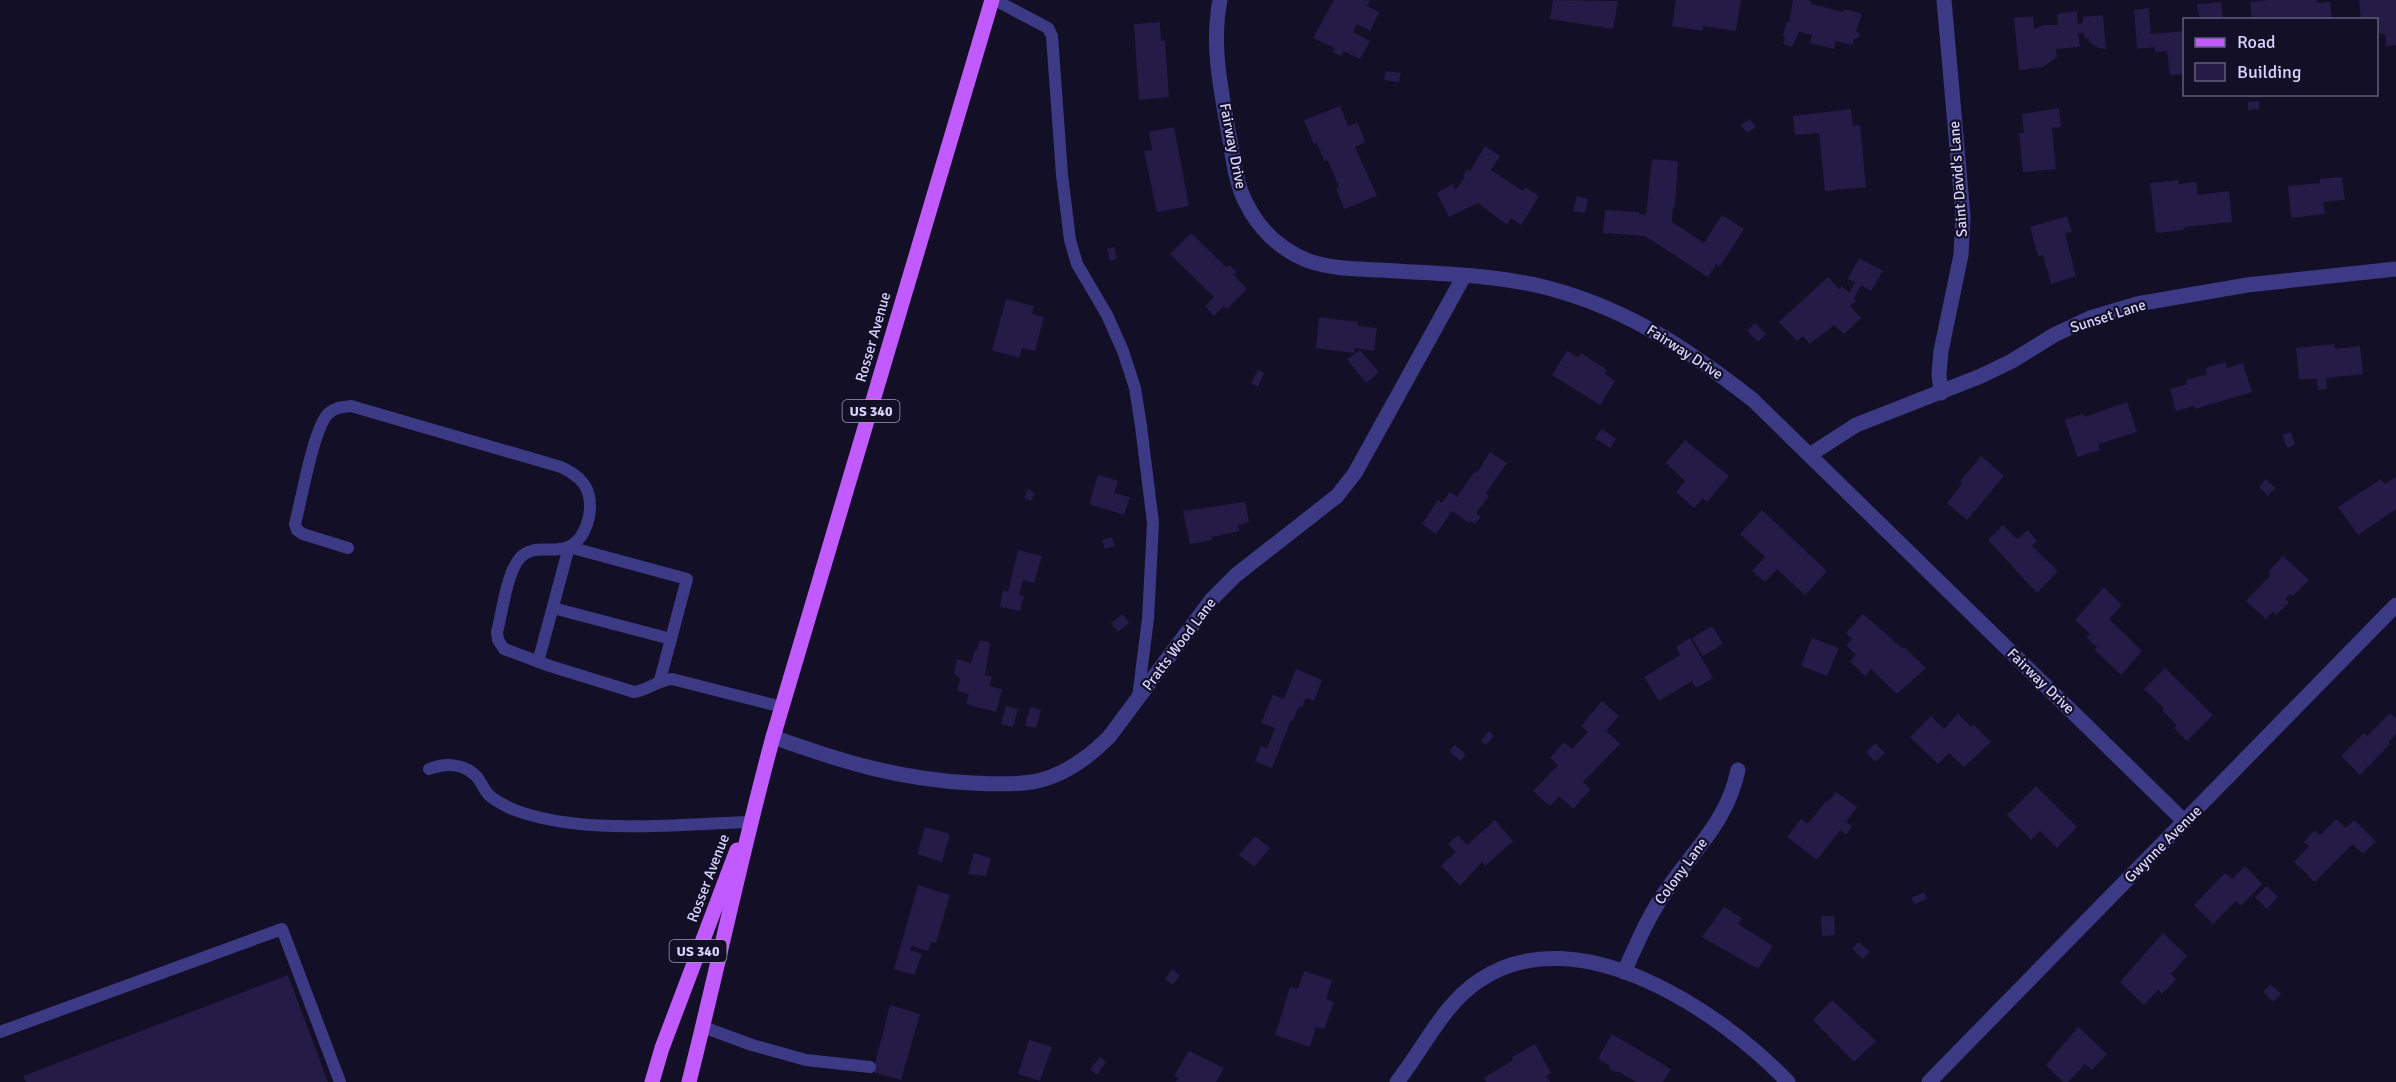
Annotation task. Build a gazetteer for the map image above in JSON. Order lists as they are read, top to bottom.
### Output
{
  "streets": {
    "main road": ["Rosser Avenue", "US 340"],
    "street": [
      "Fairway Drive",
      "Saint David's Lane",
      "Sunset Lane",
      "Pratts Wood Lane",
      "Gwynne Avenue",
      "Colony Lane"
    ]
  },
  "crossings": [
    ["Fairway Drive", "Sunset Lane"],
    ["Fairway Drive", "Pratts Wood Lane"],
    ["Fairway Drive", "Gwynne Avenue"],
    ["Saint David's Lane", "Sunset Lane"],
    ["Rosser Avenue", "Pratts Wood Lane"]
  ],
  "legend": ["Road", "Building"]
}
